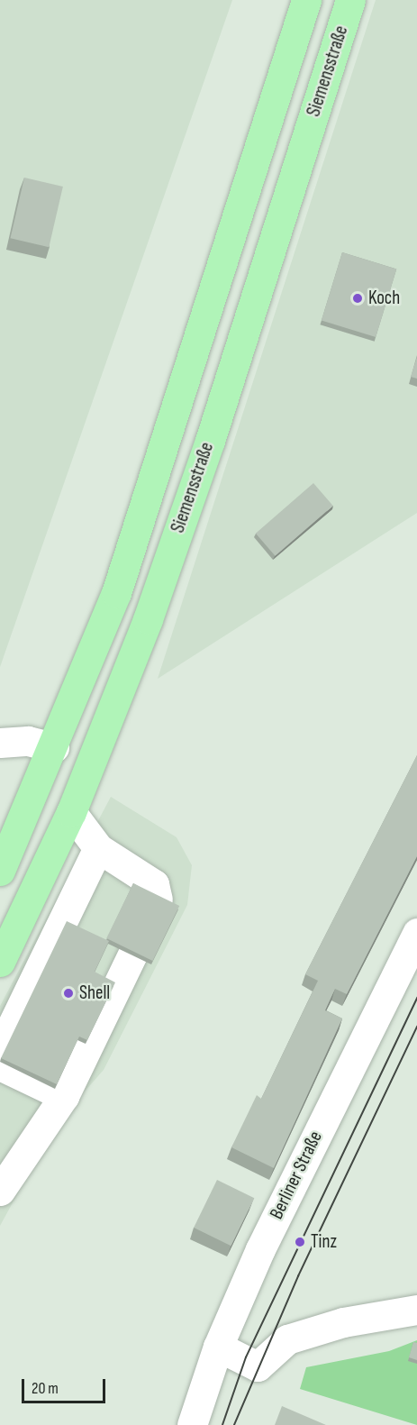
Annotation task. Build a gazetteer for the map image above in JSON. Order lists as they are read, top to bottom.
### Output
{
  "streets": {
    "main road": ["Siemensstraße"],
    "street": ["Berliner Straße"]
  },
  "places": ["Koch", "Shell", "Tinz"],
  "scale_bar": "20 m"
}
